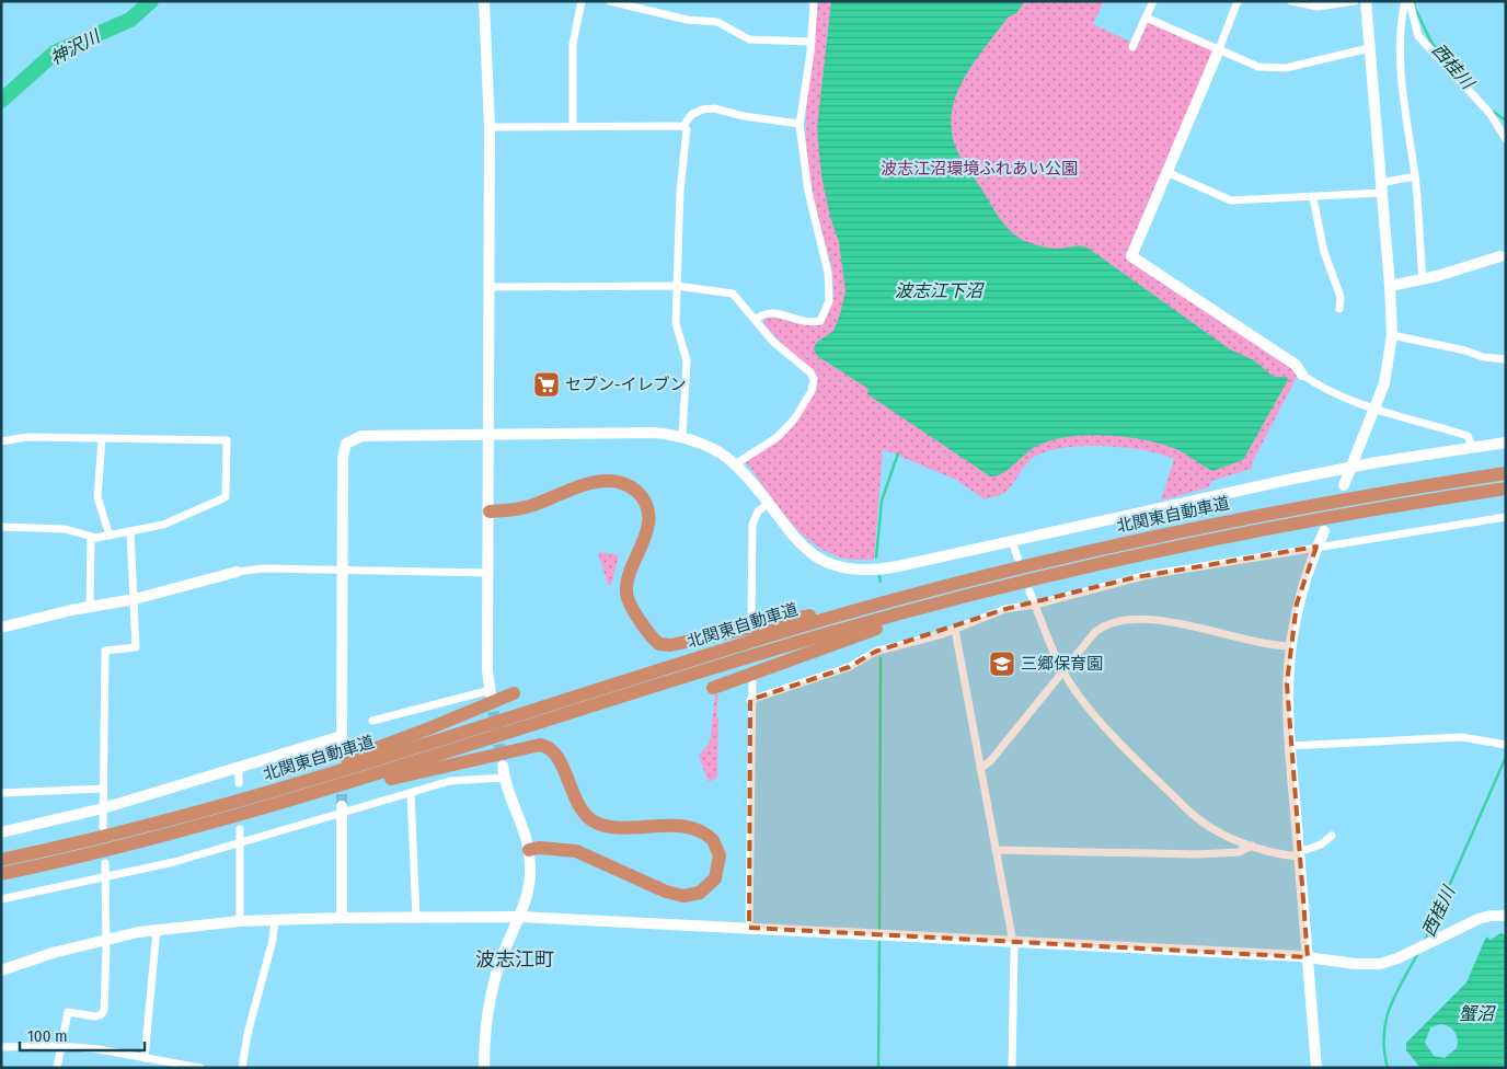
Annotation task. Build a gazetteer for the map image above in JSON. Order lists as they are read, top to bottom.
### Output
{
  "streets": {
    "highway": ["北関東自動車道"]
  },
  "districts": ["波志江町"],
  "water": [
    "神沢川",
    "西桂川",
    "波志江下沼",
    "蟹沼"
  ],
  "parks": ["波志江沼環境ふれあい公園"],
  "places": {
    "supermarket": ["セブン-イレブン"],
    "school or university": ["三郷保育園"]
  },
  "scale_bar": "100 m"
}
